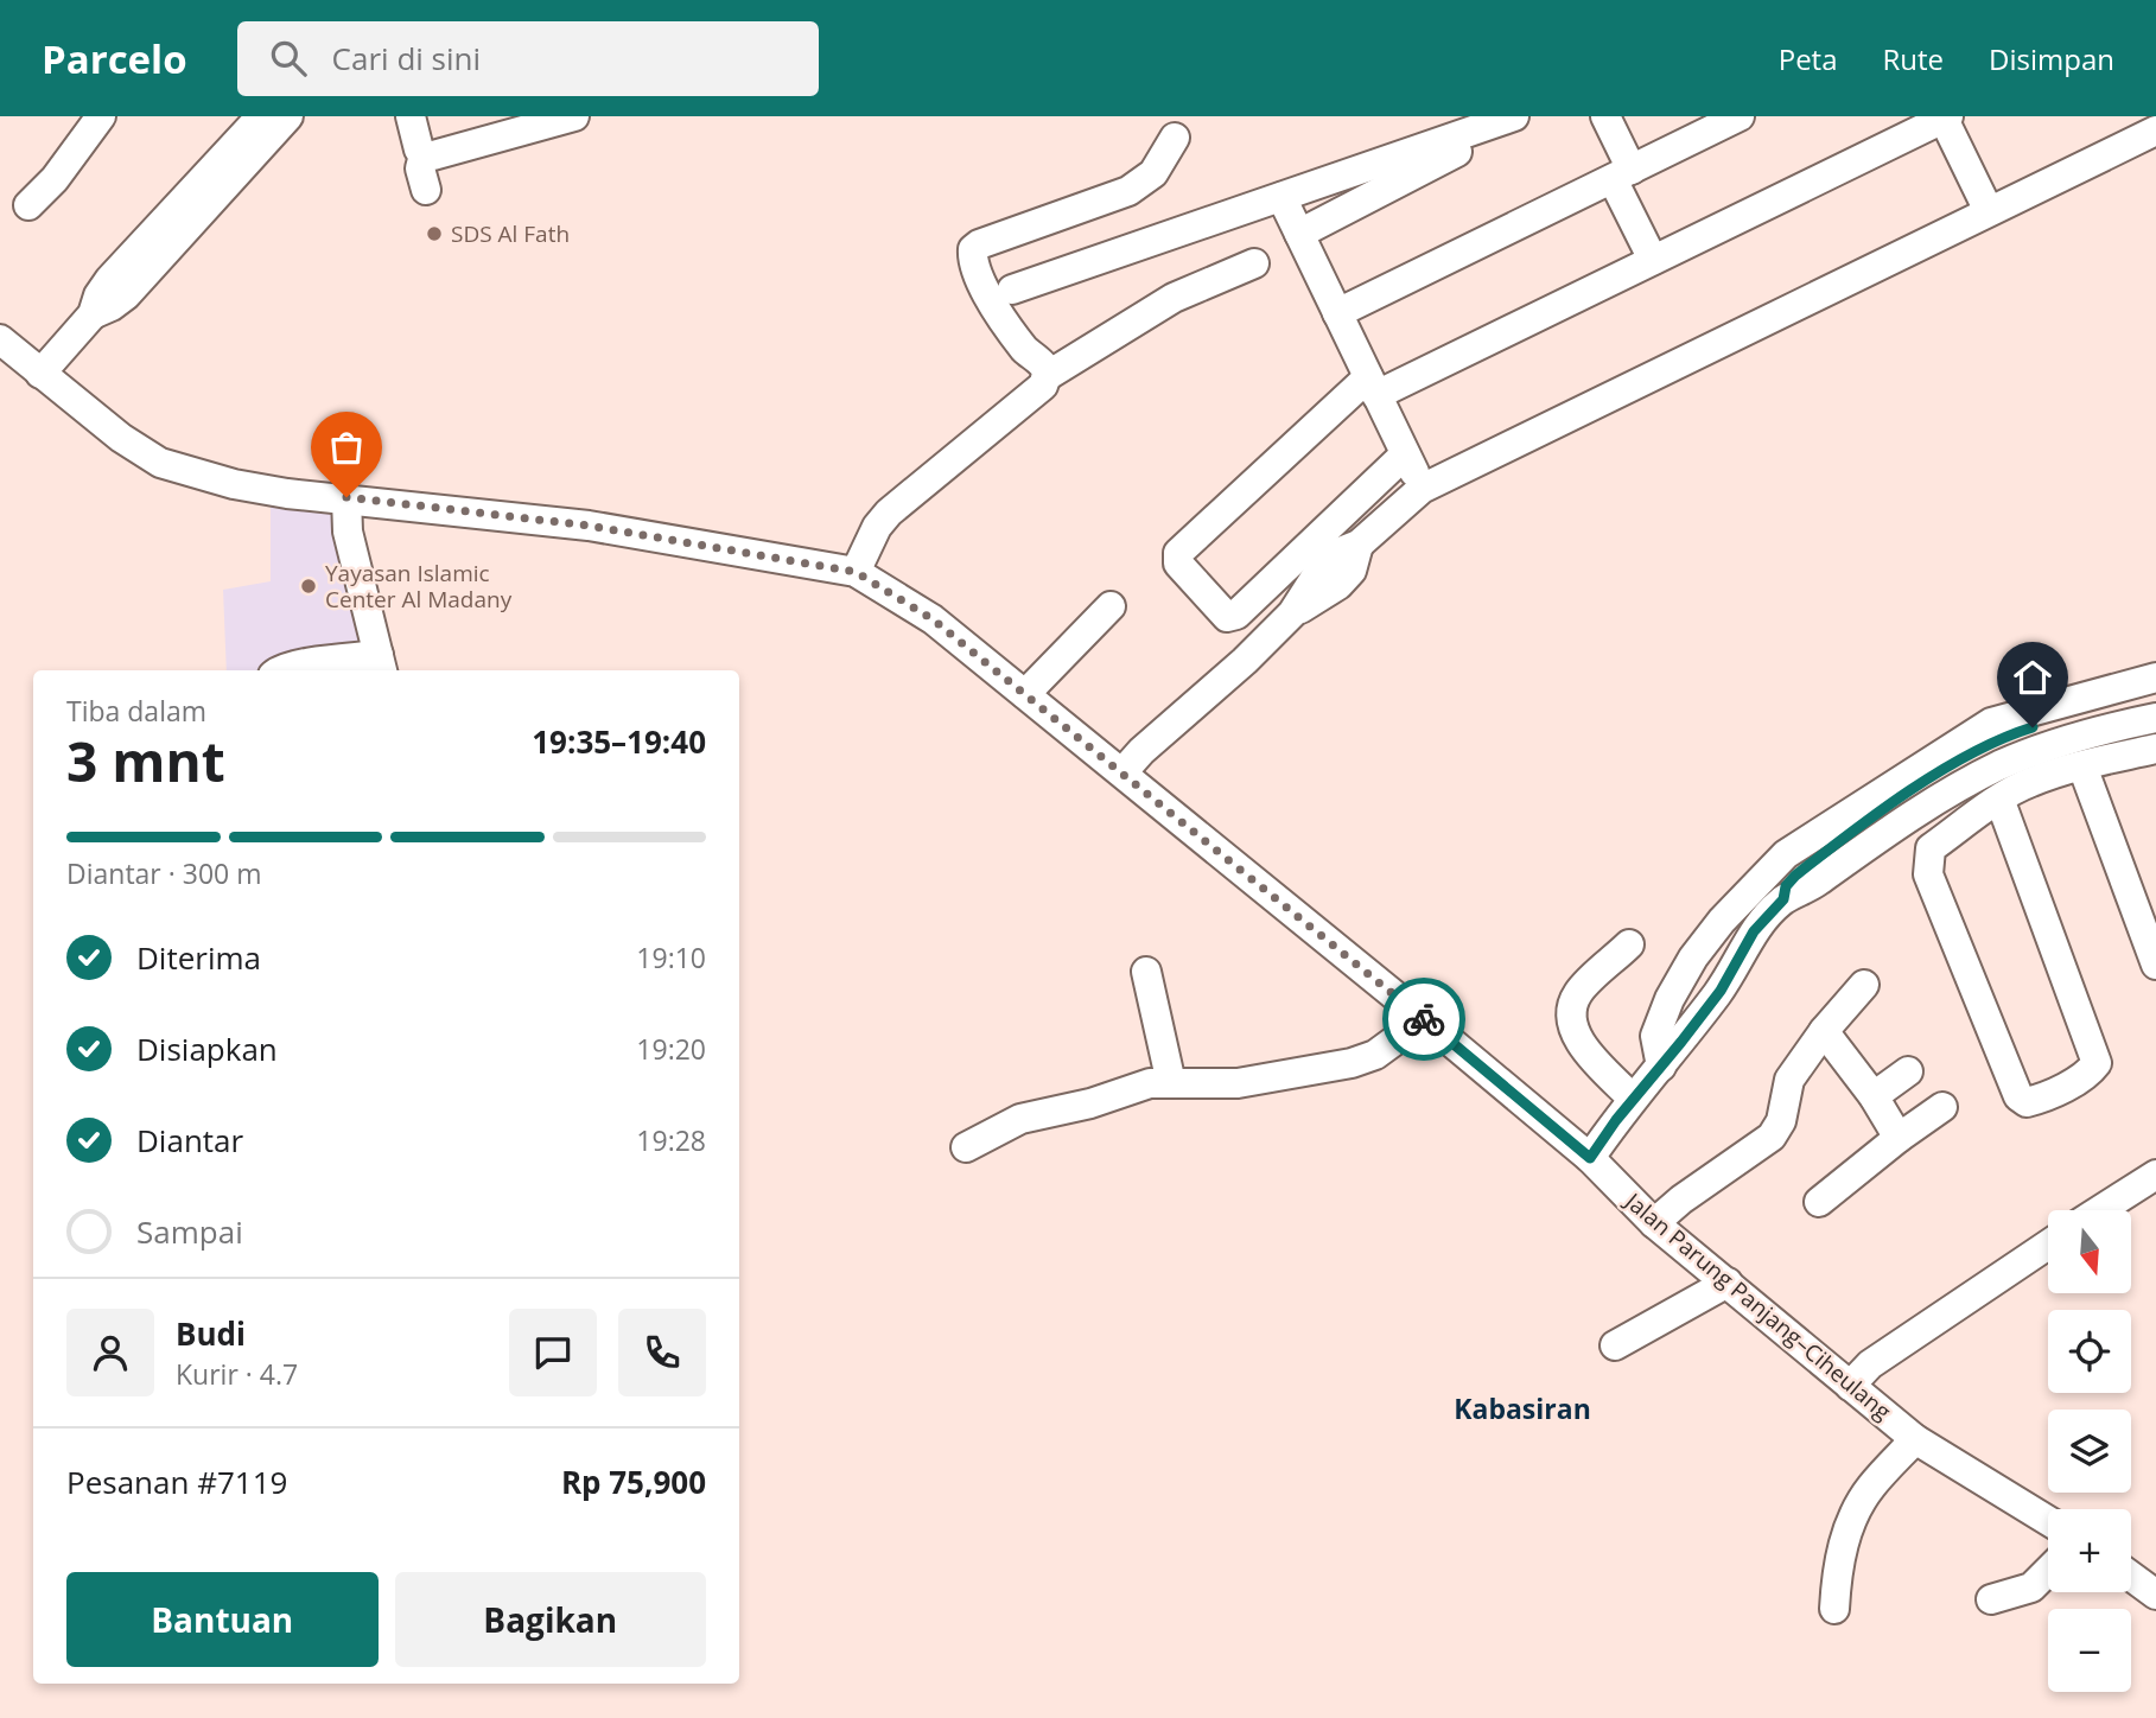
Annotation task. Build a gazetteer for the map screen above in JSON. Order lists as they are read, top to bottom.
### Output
{
  "streets": {
    "street": ["Jalan Parung Panjang–Ciheulang"]
  },
  "districts": ["Kabasiran"],
  "places": ["SDS Al Fath", "Yayasan Islamic Center Al Madany"],
  "north": "bottom",
  "page": {
    "header": "Parcelo",
    "search": "Cari di sini",
    "nav": ["Peta", "Rute", "Disimpan"],
    "heading": ["3 mnt", "Tiba dalam", "19:35–19:40"],
    "panel": [
      "Budi",
      "Kurir · 4.7",
      "Pesanan #7119",
      "Rp 75,900"
    ],
    "bar": "Diantar · 300 m",
    "list": [
      ["Diterima", "19:10"],
      ["Disiapkan", "19:20"],
      ["Diantar", "19:28"],
      "Sampai"
    ],
    "map_buttons": ["+", "−"],
    "buttons": ["Bantuan", "Bagikan"]
  }
}
